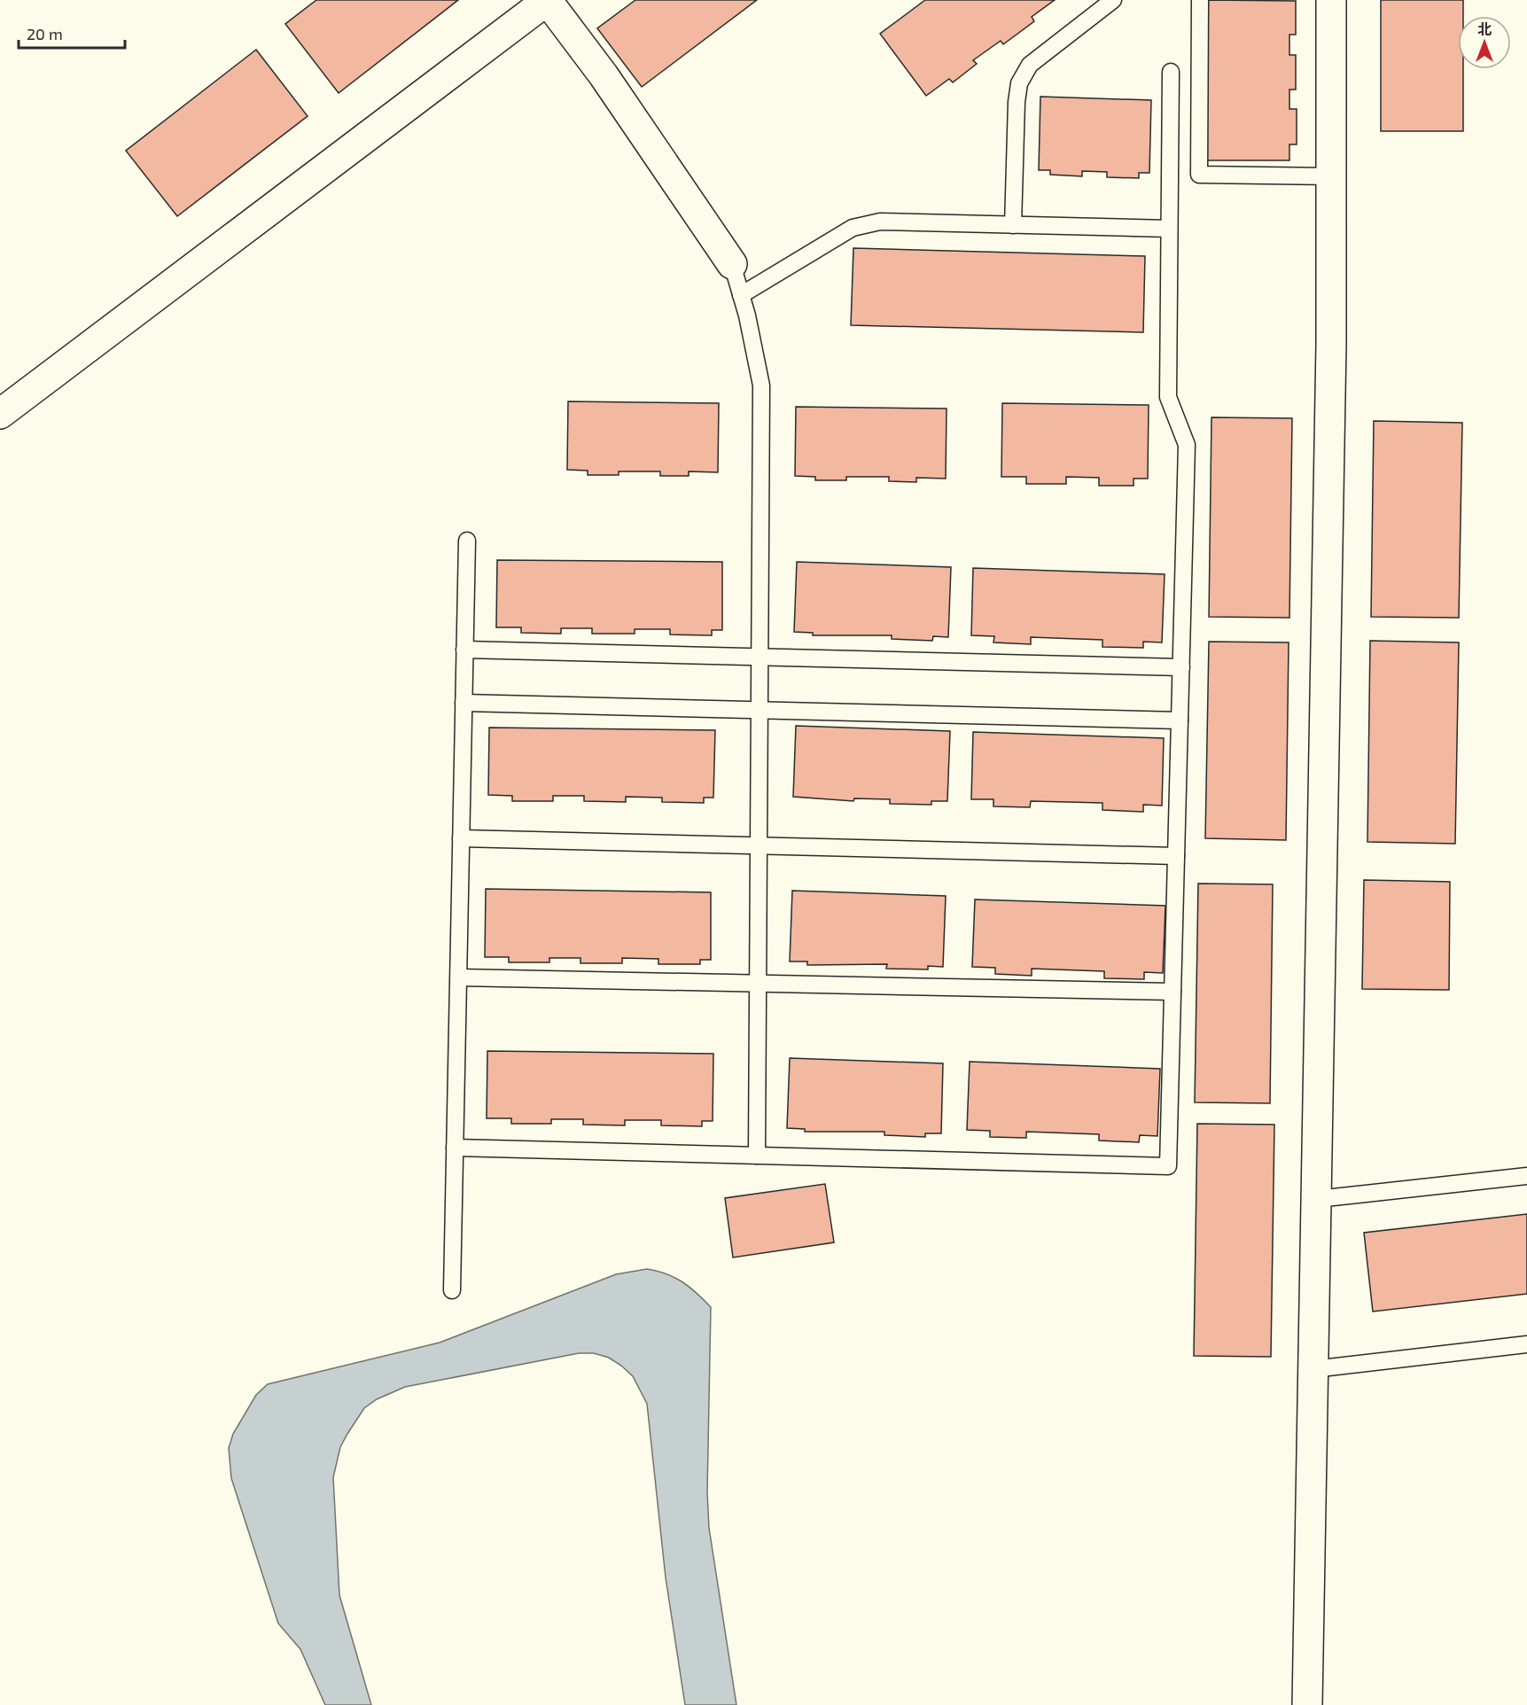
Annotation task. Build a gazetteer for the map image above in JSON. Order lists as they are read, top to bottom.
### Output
{
  "scale_bar": "20 m",
  "north": "top"
}
